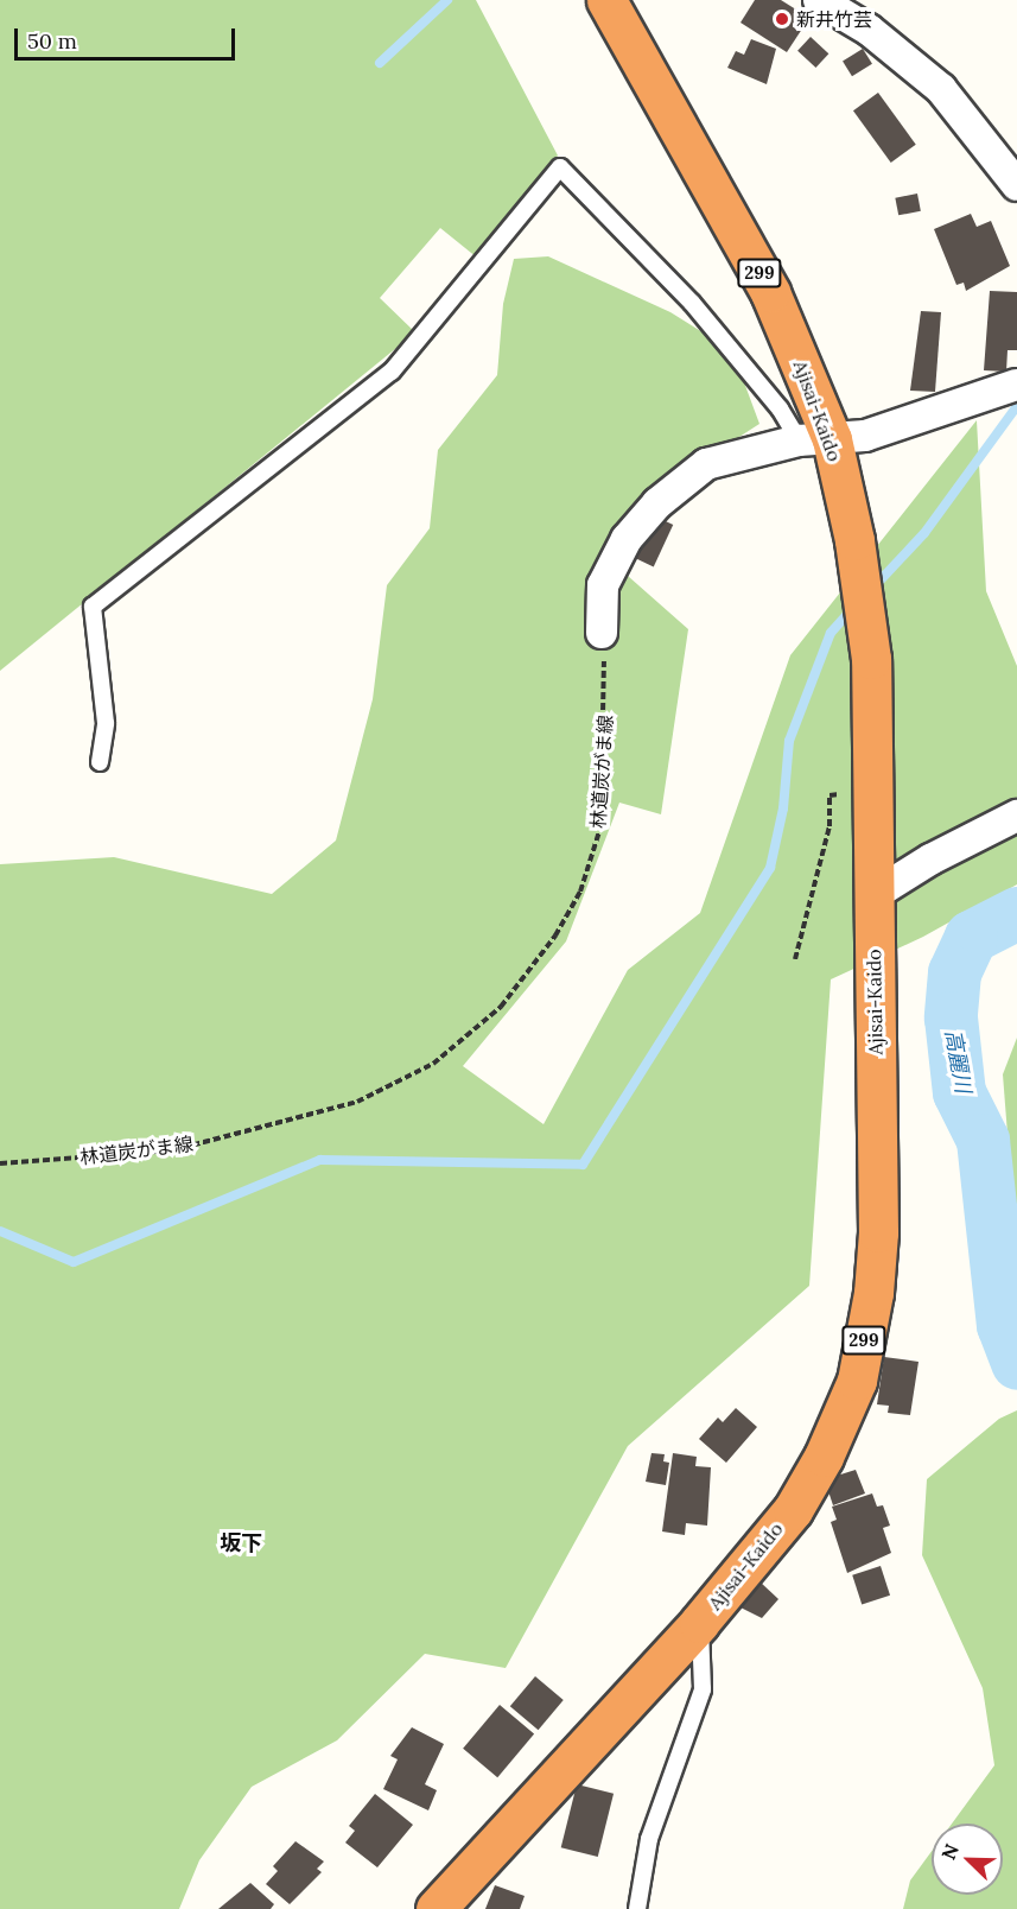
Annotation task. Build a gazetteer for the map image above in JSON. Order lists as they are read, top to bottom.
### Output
{
  "streets": {
    "highway": ["299", "Ajisai-Kaido"],
    "path": ["林道炭がま線"]
  },
  "districts": ["坂下"],
  "water": ["高麗川"],
  "places": ["新井竹芸"],
  "scale_bar": "50 m",
  "north": "top left"
}
